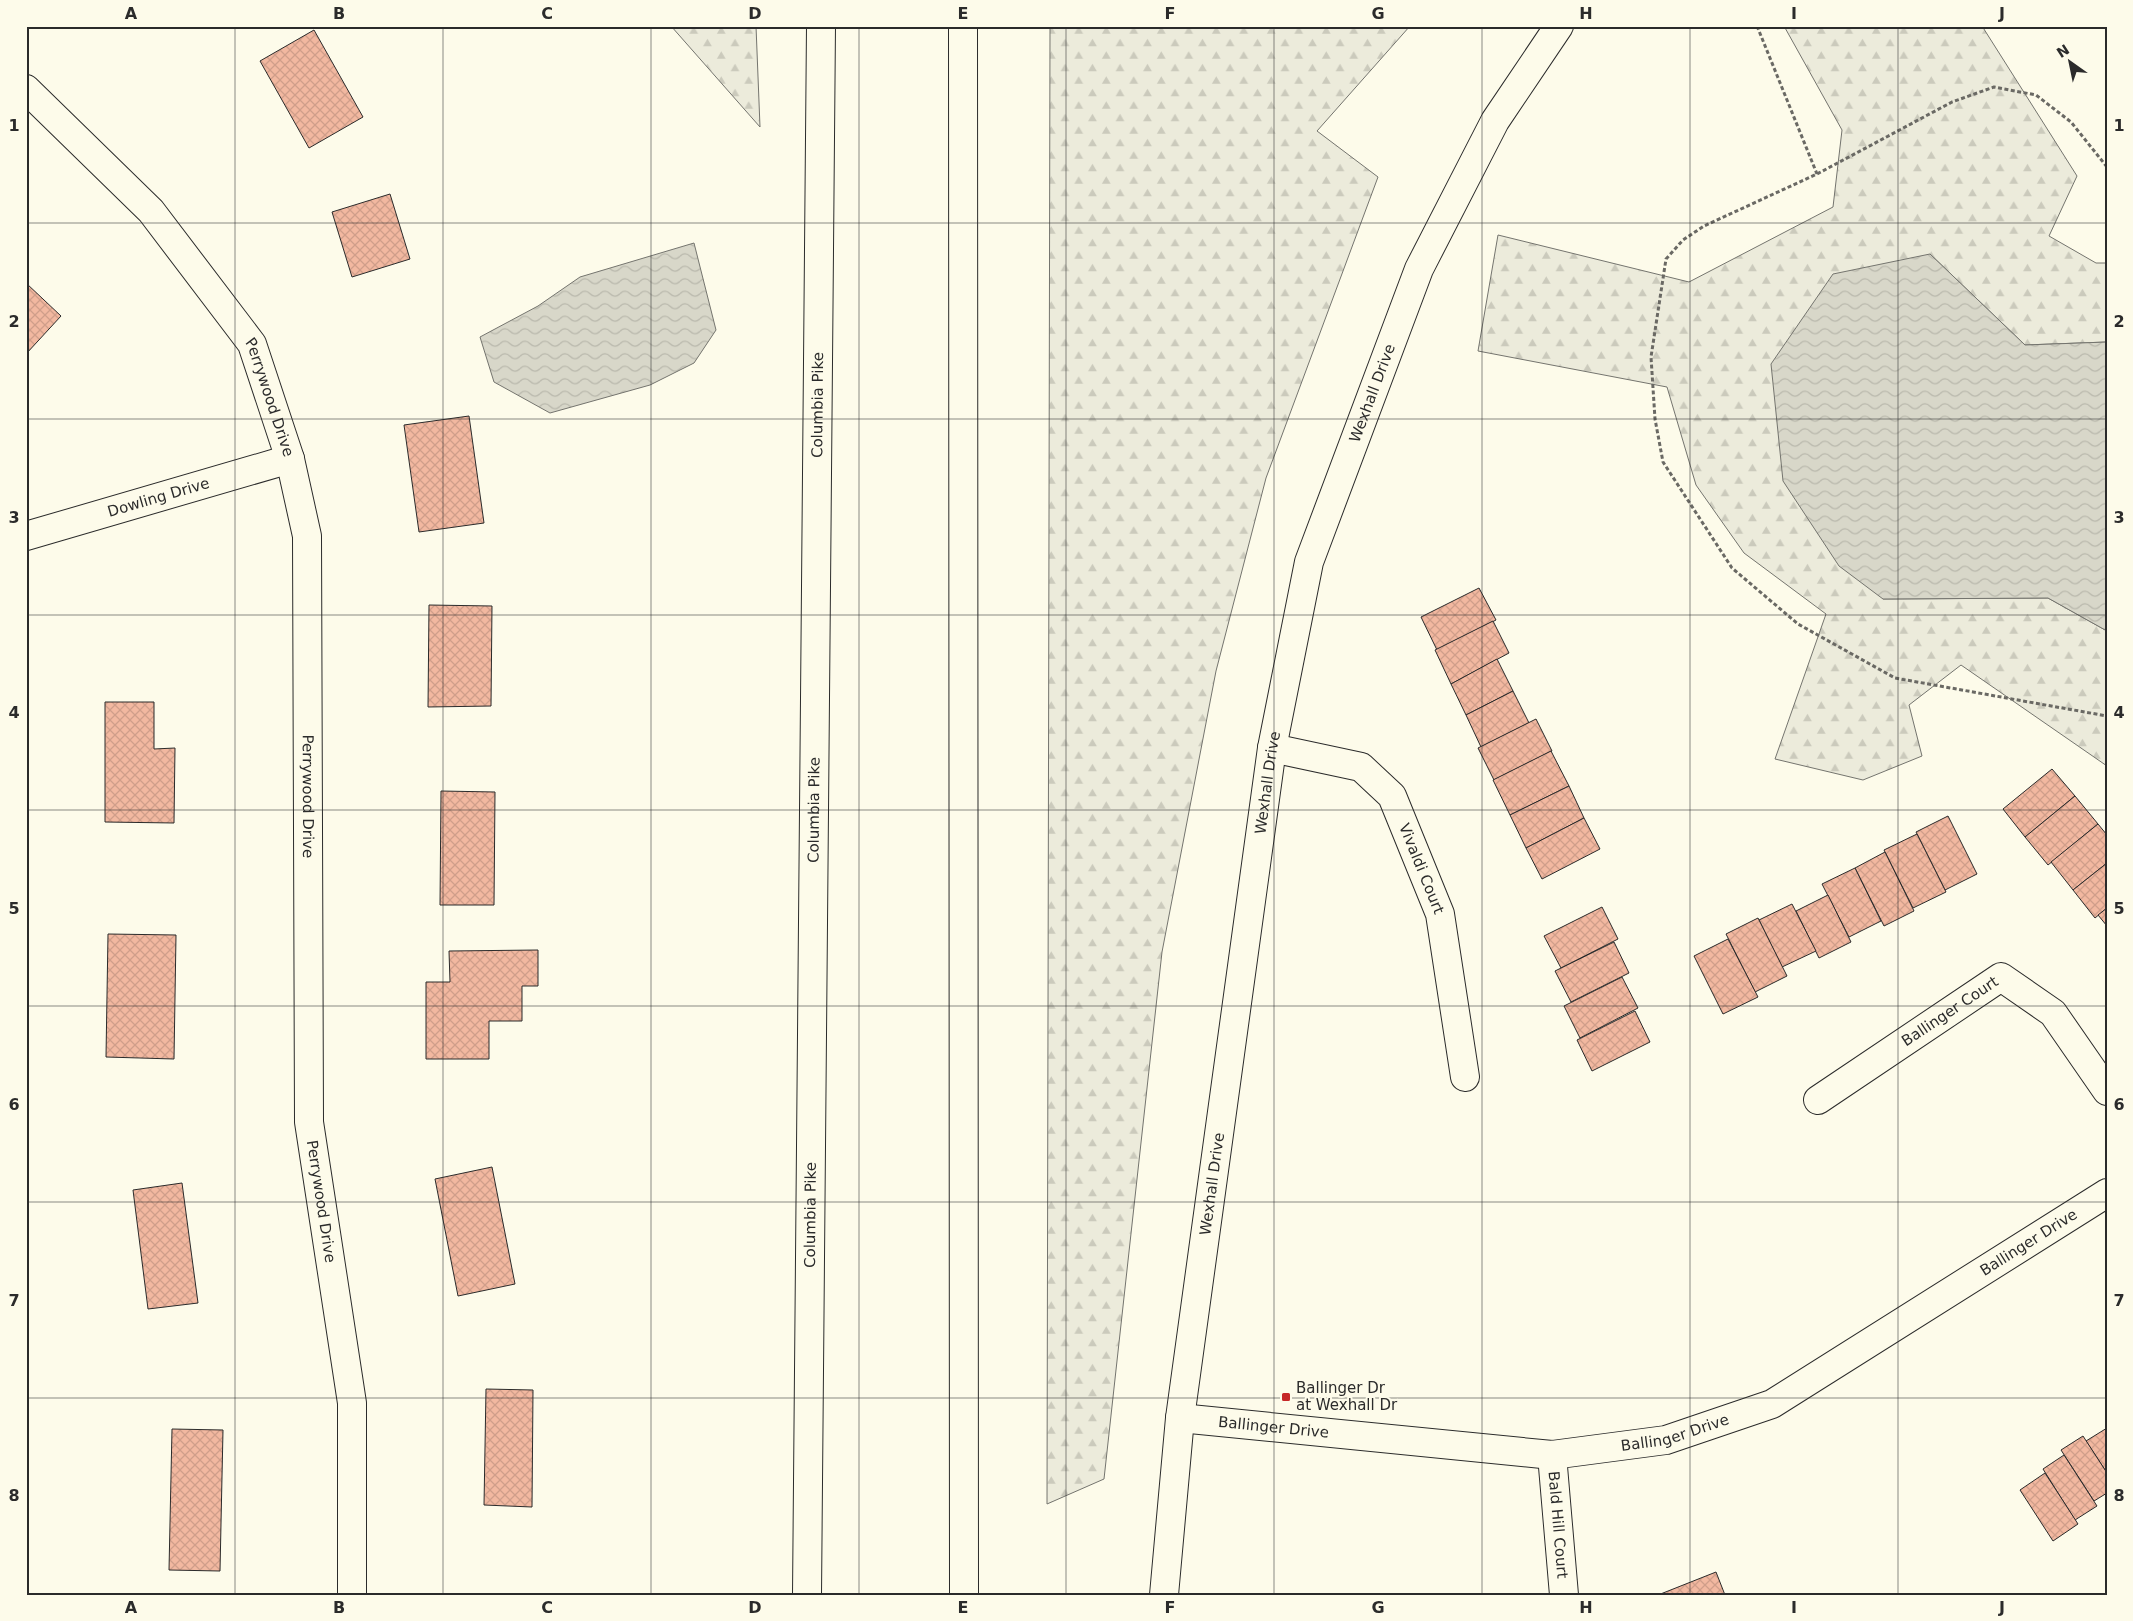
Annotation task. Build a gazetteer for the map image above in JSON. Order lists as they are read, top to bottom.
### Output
{
  "streets": {
    "main road": [
      "Wexhall Drive",
      "Perrywood Drive",
      "Columbia Pike",
      "Dowling Drive",
      "Vivaldi Court",
      "Ballinger Court",
      "Ballinger Drive",
      "Bald Hill Court"
    ]
  },
  "crossings": [
    ["Wexhall Drive", "Vivaldi Court"],
    ["Wexhall Drive", "Ballinger Drive"],
    ["Perrywood Drive", "Dowling Drive"],
    ["Ballinger Drive", "Bald Hill Court"]
  ],
  "places": {
    "transit": ["Ballinger Dr at Wexhall Dr"]
  },
  "north": "top left",
  "grid": {
    "columns": [
      "A",
      "B",
      "C",
      "D",
      "E",
      "F",
      "G",
      "H",
      "I",
      "J"
    ],
    "rows": [
      "1",
      "2",
      "3",
      "4",
      "5",
      "6",
      "7",
      "8"
    ]
  }
}
